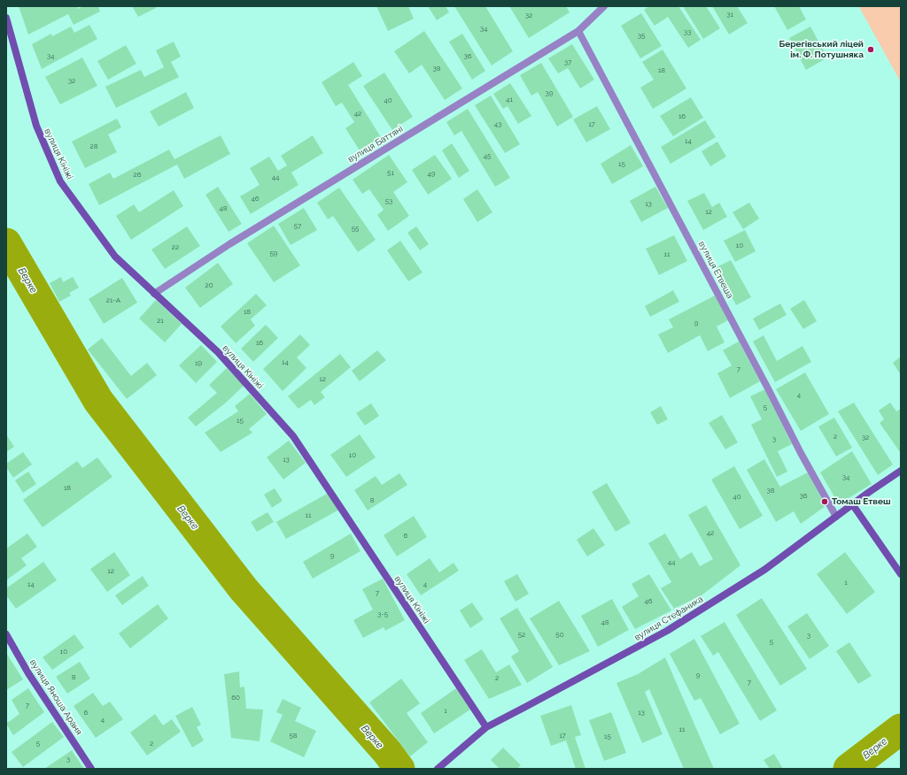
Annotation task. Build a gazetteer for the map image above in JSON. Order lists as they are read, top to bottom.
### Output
{
  "streets": {
    "street": [
      "вулиця Баттяні",
      "вулиця Кініжі",
      "вулиця Етвеша",
      "вулиця Стефаника",
      "вулиця Яноша Араня"
    ]
  },
  "crossings": [
    ["вулиця Баттяні", "вулиця Кініжі"],
    ["вулиця Баттяні", "вулиця Етвеша"],
    ["вулиця Кініжі", "вулиця Стефаника"],
    ["вулиця Етвеша", "вулиця Стефаника"]
  ],
  "water": ["Верке"],
  "places": ["Берегівський ліцей ім. Ф. Потушняка", "Томаш Етвеш"],
  "house_numbers": [
    "31",
    "32",
    "34",
    "33",
    "35",
    "34",
    "36",
    "37",
    "38",
    "18",
    "32",
    "39",
    "41",
    "40",
    "42",
    "16",
    "43",
    "17",
    "14",
    "28",
    "45",
    "15",
    "51",
    "49",
    "26",
    "44",
    "46",
    "53",
    "13",
    "48",
    "12",
    "57",
    "55",
    "10",
    "22",
    "59",
    "11",
    "20",
    "21-А",
    "18",
    "21",
    "9",
    "16",
    "14",
    "19",
    "7",
    "12",
    "4",
    "5",
    "15",
    "2",
    "32",
    "3",
    "10",
    "13",
    "34",
    "18",
    "38",
    "36",
    "40",
    "8",
    "11",
    "42",
    "6",
    "9",
    "44",
    "12",
    "1",
    "14",
    "4",
    "7",
    "46",
    "3-5",
    "48",
    "52",
    "50",
    "3",
    "5",
    "10",
    "9",
    "8",
    "2",
    "7",
    "60",
    "7",
    "1",
    "6",
    "13",
    "4",
    "11",
    "58",
    "17",
    "15",
    "5",
    "2",
    "3"
  ]
}
